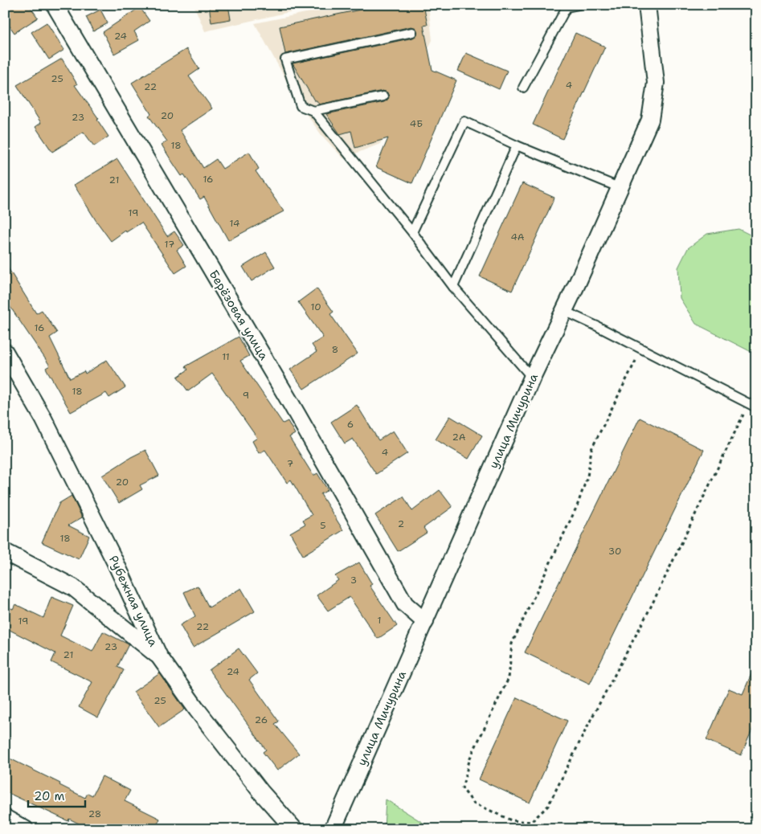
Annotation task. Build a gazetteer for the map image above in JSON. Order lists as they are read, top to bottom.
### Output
{
  "streets": {
    "street": ["Берёзовая улица", "улица Мичурина", "Рубежная улица"]
  },
  "crossings": [
    ["Берёзовая улица", "улица Мичурина"]
  ],
  "house_numbers": [
    "24",
    "25",
    "4",
    "22",
    "20",
    "23",
    "4Б",
    "18",
    "16",
    "21",
    "19",
    "14",
    "4А",
    "17",
    "10",
    "16",
    "8",
    "11",
    "18",
    "9",
    "6",
    "2А",
    "4",
    "7",
    "20",
    "2",
    "5",
    "18",
    "30",
    "3",
    "1",
    "19",
    "22",
    "23",
    "21",
    "24",
    "25",
    "26",
    "28"
  ],
  "scale_bar": "20 m"
}
